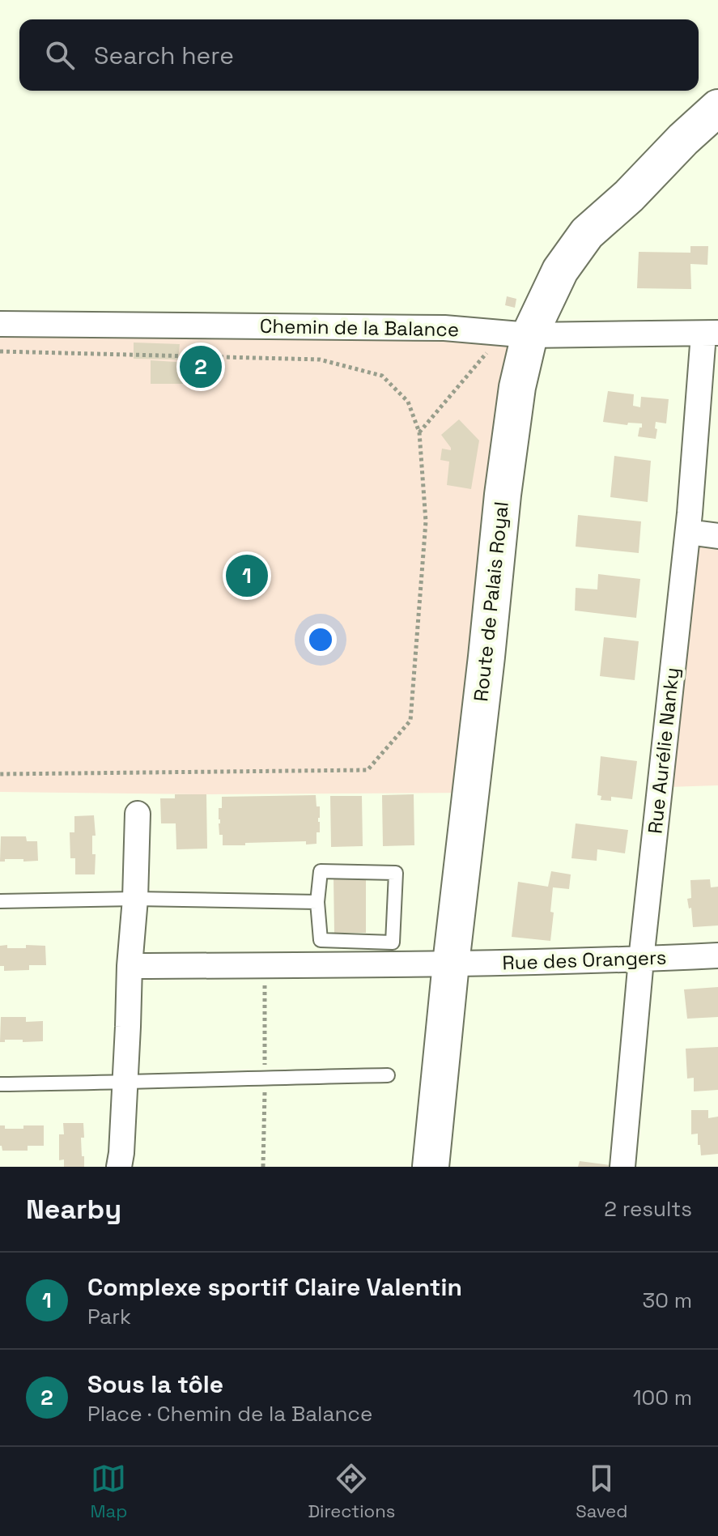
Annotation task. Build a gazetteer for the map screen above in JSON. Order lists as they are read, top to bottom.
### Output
{
  "streets": {
    "main road": ["Route de Palais Royal"],
    "street": ["Chemin de la Balance", "Rue Aurélie Nanky", "Rue des Orangers"]
  },
  "crossings": [
    ["Chemin de la Balance", "Route de Palais Royal"],
    ["Chemin de la Balance", "Rue Aurélie Nanky"],
    ["Route de Palais Royal", "Rue des Orangers"],
    ["Rue Aurélie Nanky", "Rue des Orangers"]
  ],
  "page": {
    "search": "Search here",
    "pins": ["2", "1"],
    "heading": ["Nearby", "2 results"],
    "list": [
      {
        "mark": "1",
        "name": "Complexe sportif Claire Valentin",
        "note": "Park",
        "value": "30 m"
      },
      {
        "mark": "2",
        "name": "Sous la tôle",
        "note": "Place · Chemin de la Balance",
        "value": "100 m"
      }
    ],
    "nav": ["Map", "Directions", "Saved"]
  }
}
